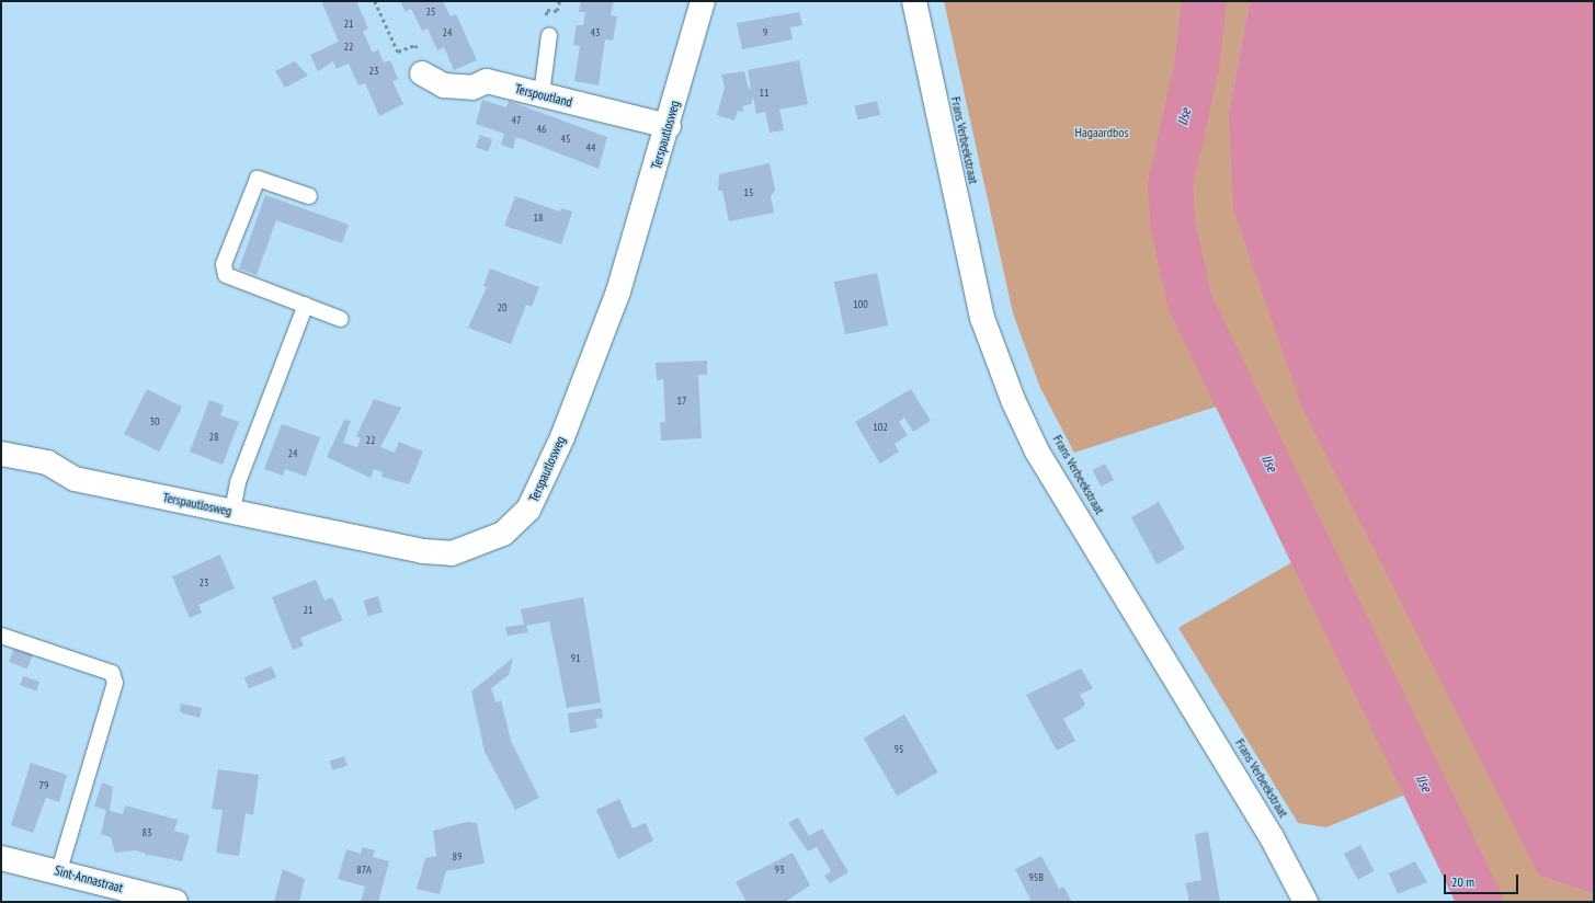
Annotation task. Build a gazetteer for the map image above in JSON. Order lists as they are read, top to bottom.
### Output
{
  "streets": {
    "street": [
      "Terspoutland",
      "Terspautlosweg",
      "Frans Verbeekstraat",
      "Sint-Annastraat"
    ]
  },
  "crossings": [
    ["Terspoutland", "Terspautlosweg"]
  ],
  "water": ["IJse"],
  "parks": ["Hagaardbos"],
  "house_numbers": [
    "25",
    "21",
    "24",
    "43",
    "9",
    "22",
    "23",
    "11",
    "47",
    "46",
    "45",
    "44",
    "15",
    "18",
    "100",
    "20",
    "17",
    "30",
    "102",
    "28",
    "22",
    "24",
    "23",
    "21",
    "91",
    "95",
    "79",
    "83",
    "89",
    "87A",
    "93",
    "95B"
  ],
  "scale_bar": "20 m"
}
